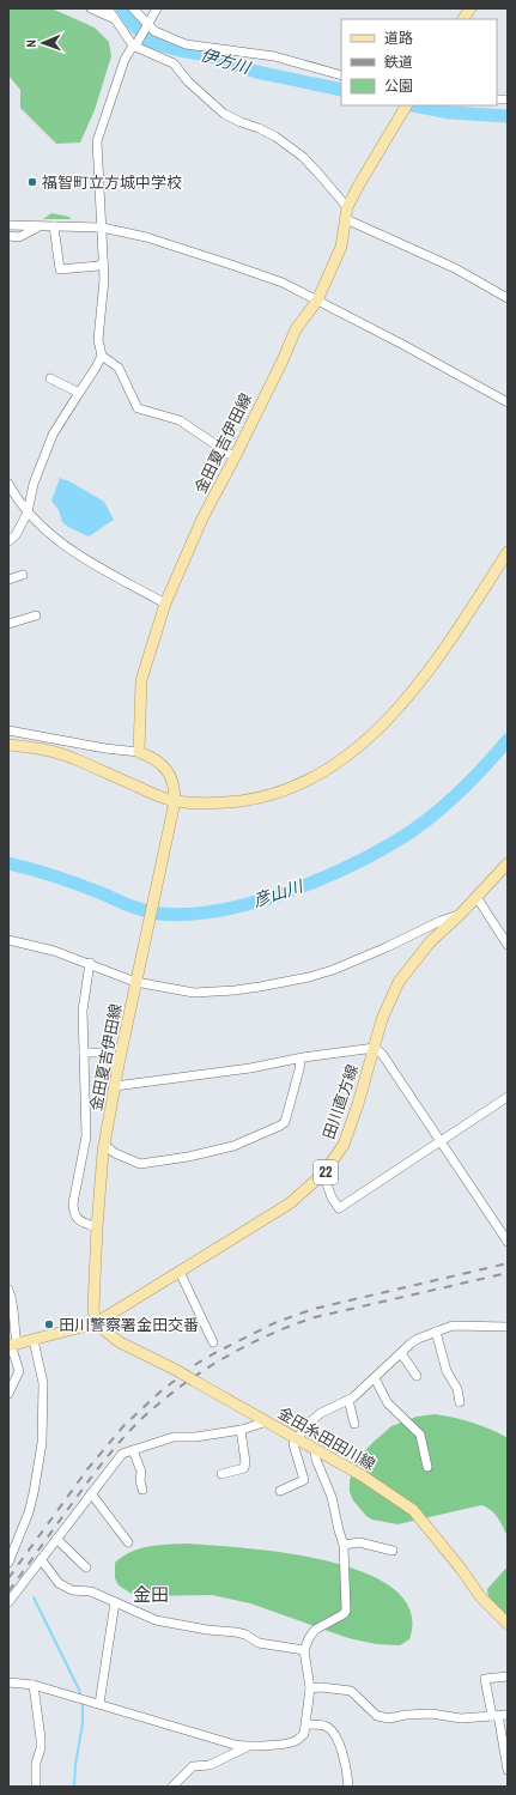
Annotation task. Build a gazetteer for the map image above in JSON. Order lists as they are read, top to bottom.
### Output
{
  "streets": {
    "main road": [
      "金田夏吉伊田線",
      "田川直方線",
      "22",
      "金田糸田田川線"
    ]
  },
  "crossings": [
    ["金田夏吉伊田線", "田川直方線"],
    ["金田夏吉伊田線", "金田糸田田川線"],
    ["田川直方線", "金田糸田田川線"]
  ],
  "districts": ["金田"],
  "water": ["伊方川", "彦山川"],
  "places": ["福智町立方城中学校", "田川警察署金田交番"],
  "legend": ["道路", "鉄道", "公園"],
  "north": "left"
}
